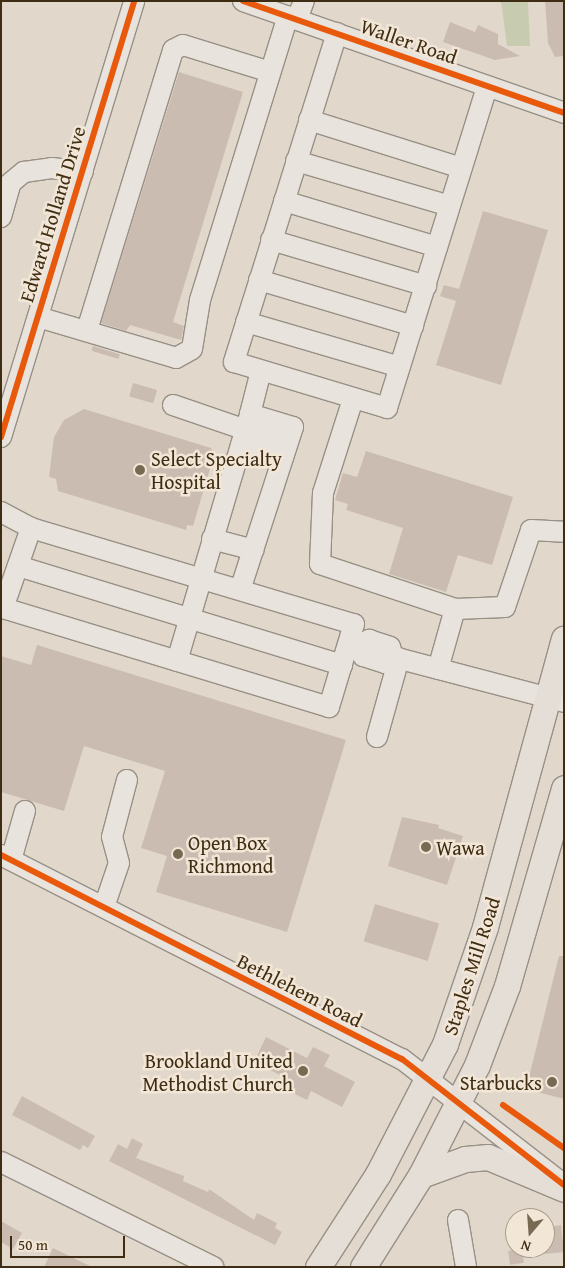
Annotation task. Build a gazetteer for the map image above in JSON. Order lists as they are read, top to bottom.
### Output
{
  "streets": {
    "main road": ["Staples Mill Road"],
    "street": ["Waller Road", "Edward Holland Drive", "Bethlehem Road"]
  },
  "crossings": [
    ["Staples Mill Road", "Bethlehem Road"]
  ],
  "places": [
    "Select Specialty Hospital",
    "Wawa",
    "Open Box Richmond",
    "Brookland United Methodist Church",
    "Starbucks"
  ],
  "scale_bar": "50 m",
  "north": "bottom"
}
